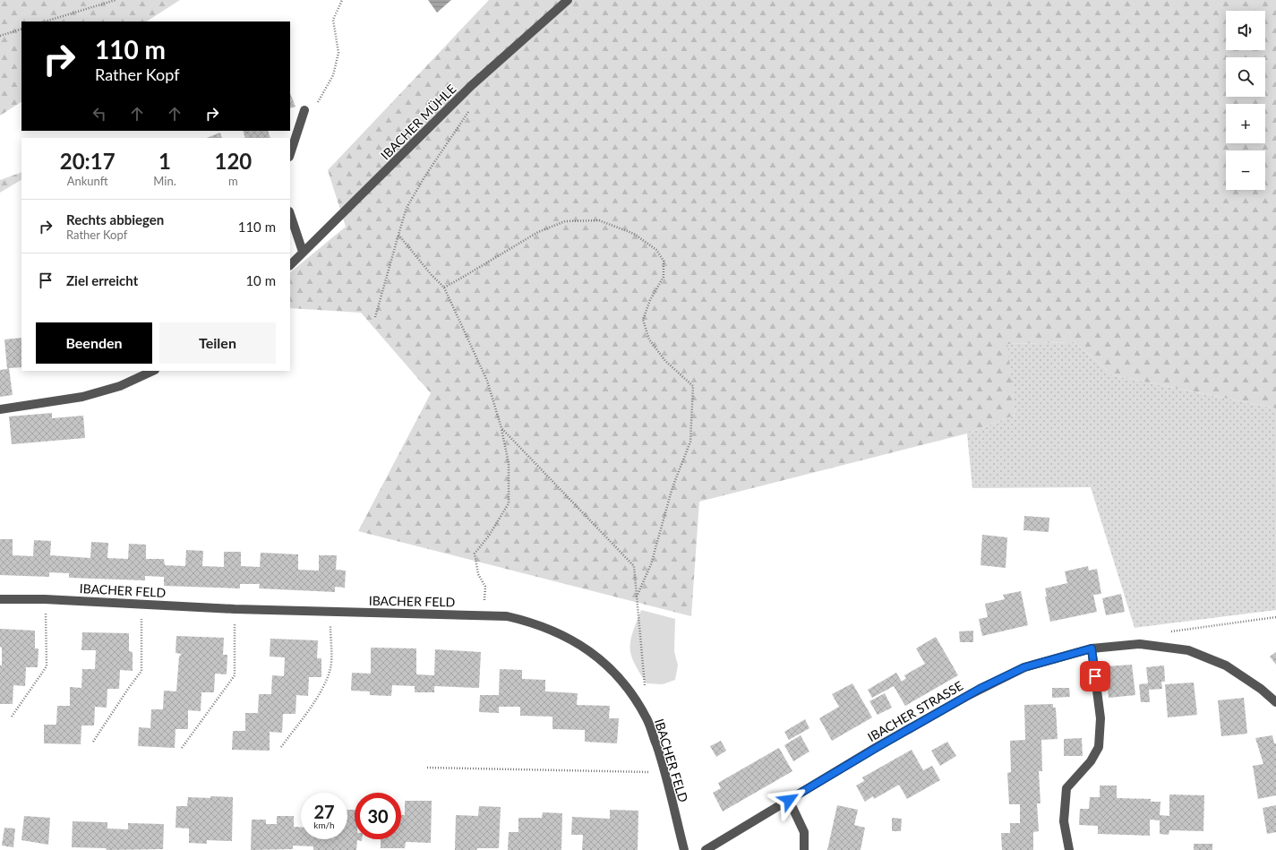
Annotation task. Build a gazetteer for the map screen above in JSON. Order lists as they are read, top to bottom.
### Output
{
  "streets": {
    "street": ["IBACHER MÜHLE", "IBACHER FELD", "IBACHER STRASSE"]
  },
  "page": {
    "map_buttons": ["+", "−"],
    "turn": ["110 m", "Rather Kopf"],
    "eta": [
      "20:17",
      "Ankunft",
      "1",
      "Min.",
      "120",
      "m"
    ],
    "list": [
      {
        "name": "Rechts abbiegen",
        "note": "Rather Kopf",
        "value": "110 m"
      },
      {
        "name": "Ziel erreicht",
        "value": "10 m"
      }
    ],
    "buttons": ["Beenden", "Teilen"],
    "speed": "27 km/h",
    "limit": "30"
  }
}
